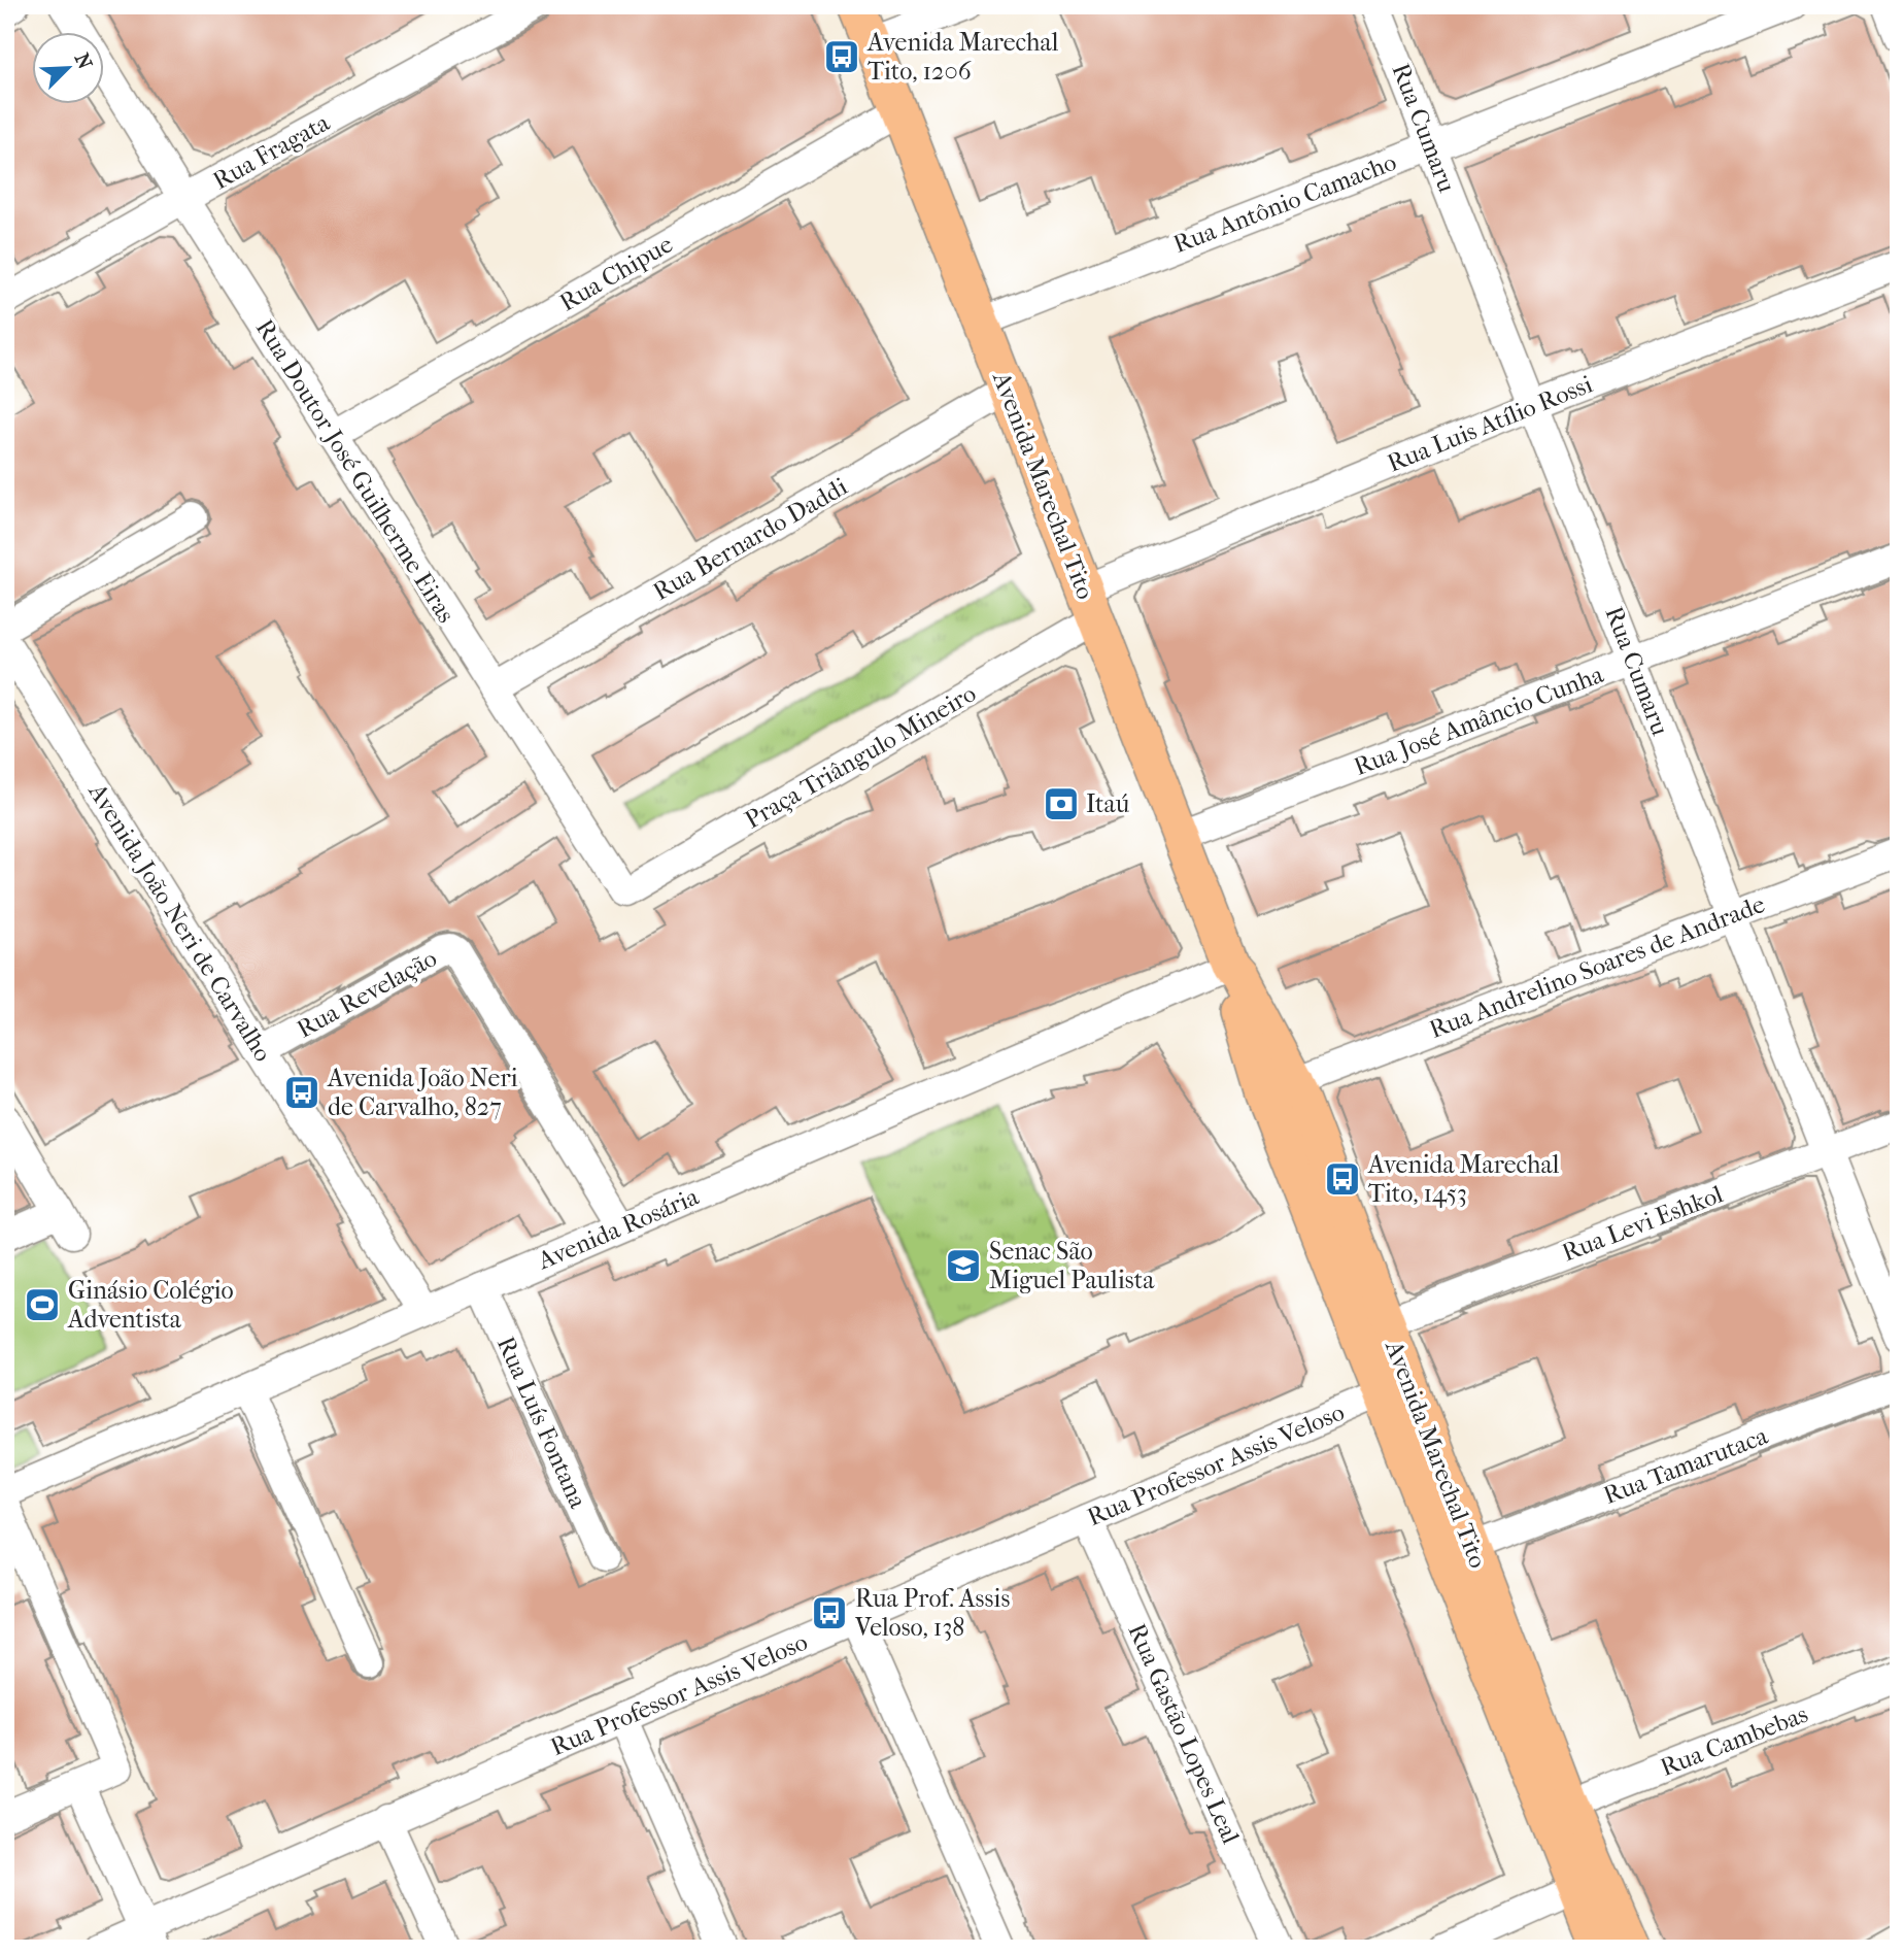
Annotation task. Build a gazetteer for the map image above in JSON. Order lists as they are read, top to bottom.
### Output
{
  "streets": {
    "main road": ["Avenida Marechal Tito"],
    "street": [
      "Rua Cumaru",
      "Rua Fragata",
      "Rua Antônio Camacho",
      "Rua Chipue",
      "Rua Luis Atílio Rossi",
      "Rua Doutor José Guilherme Eiras",
      "Rua Bernardo Daddi",
      "Rua José Amâncio Cunha",
      "Praça Triângulo Mineiro",
      "Avenida João Neri de Carvalho",
      "Rua Andrelino Soares de Andrade",
      "Rua Revelação",
      "Rua Levi Eshkol",
      "Avenida Rosária",
      "Rua Luís Fontana",
      "Rua Professor Assis Veloso",
      "Rua Tamarutaca",
      "Rua Gastão Lopes Leal",
      "Rua Cambebas"
    ]
  },
  "crossings": [
    ["Rua Cumaru", "Rua Antônio Camacho"],
    ["Rua Cumaru", "Rua Luis Atílio Rossi"],
    ["Rua Cumaru", "Rua José Amâncio Cunha"],
    ["Rua Cumaru", "Rua Andrelino Soares de Andrade"],
    ["Rua Cumaru", "Rua Levi Eshkol"],
    ["Rua Fragata", "Rua Doutor José Guilherme Eiras"],
    ["Rua Antônio Camacho", "Avenida Marechal Tito"],
    ["Rua Chipue", "Rua Doutor José Guilherme Eiras"],
    ["Rua Chipue", "Avenida Marechal Tito"],
    ["Rua Luis Atílio Rossi", "Avenida Marechal Tito"],
    ["Rua Luis Atílio Rossi", "Praça Triângulo Mineiro"],
    ["Rua Doutor José Guilherme Eiras", "Rua Bernardo Daddi"],
    ["Rua Doutor José Guilherme Eiras", "Praça Triângulo Mineiro"],
    ["Avenida Marechal Tito", "Rua Bernardo Daddi"],
    ["Avenida Marechal Tito", "Rua José Amâncio Cunha"],
    ["Avenida Marechal Tito", "Praça Triângulo Mineiro"],
    ["Avenida Marechal Tito", "Rua Andrelino Soares de Andrade"],
    ["Avenida Marechal Tito", "Rua Levi Eshkol"],
    ["Avenida Marechal Tito", "Avenida Rosária"],
    ["Avenida Marechal Tito", "Rua Professor Assis Veloso"],
    ["Avenida Marechal Tito", "Rua Tamarutaca"],
    ["Avenida Marechal Tito", "Rua Cambebas"],
    ["Avenida João Neri de Carvalho", "Rua Revelação"],
    ["Avenida João Neri de Carvalho", "Avenida Rosária"],
    ["Rua Revelação", "Avenida Rosária"],
    ["Avenida Rosária", "Rua Luís Fontana"],
    ["Rua Professor Assis Veloso", "Rua Gastão Lopes Leal"]
  ],
  "places": {
    "bus stop": [
      "Avenida Marechal Tito, 1206",
      "Avenida João Neri de Carvalho, 827",
      "Avenida Marechal Tito, 1453",
      "Rua Prof. Assis Veloso, 138"
    ],
    "bank": ["Itaú"],
    "school or university": ["Senac São Miguel Paulista"],
    "sports": ["Ginásio Colégio Adventista"]
  },
  "north": "top right"
}
